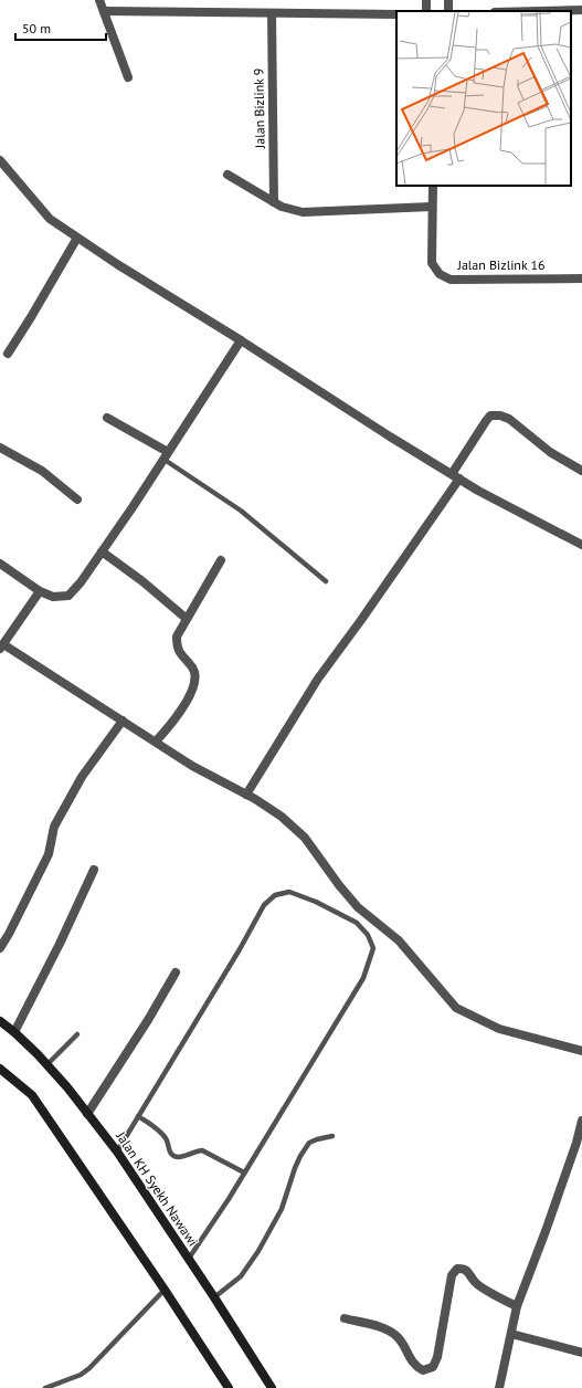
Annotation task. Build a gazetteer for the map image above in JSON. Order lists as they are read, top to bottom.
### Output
{
  "streets": {
    "main road": ["Jalan KH Syekh Nawawi"],
    "street": ["Jalan Bizlink 9", "Jalan Bizlink 16"]
  },
  "scale_bar": "50 m"
}
